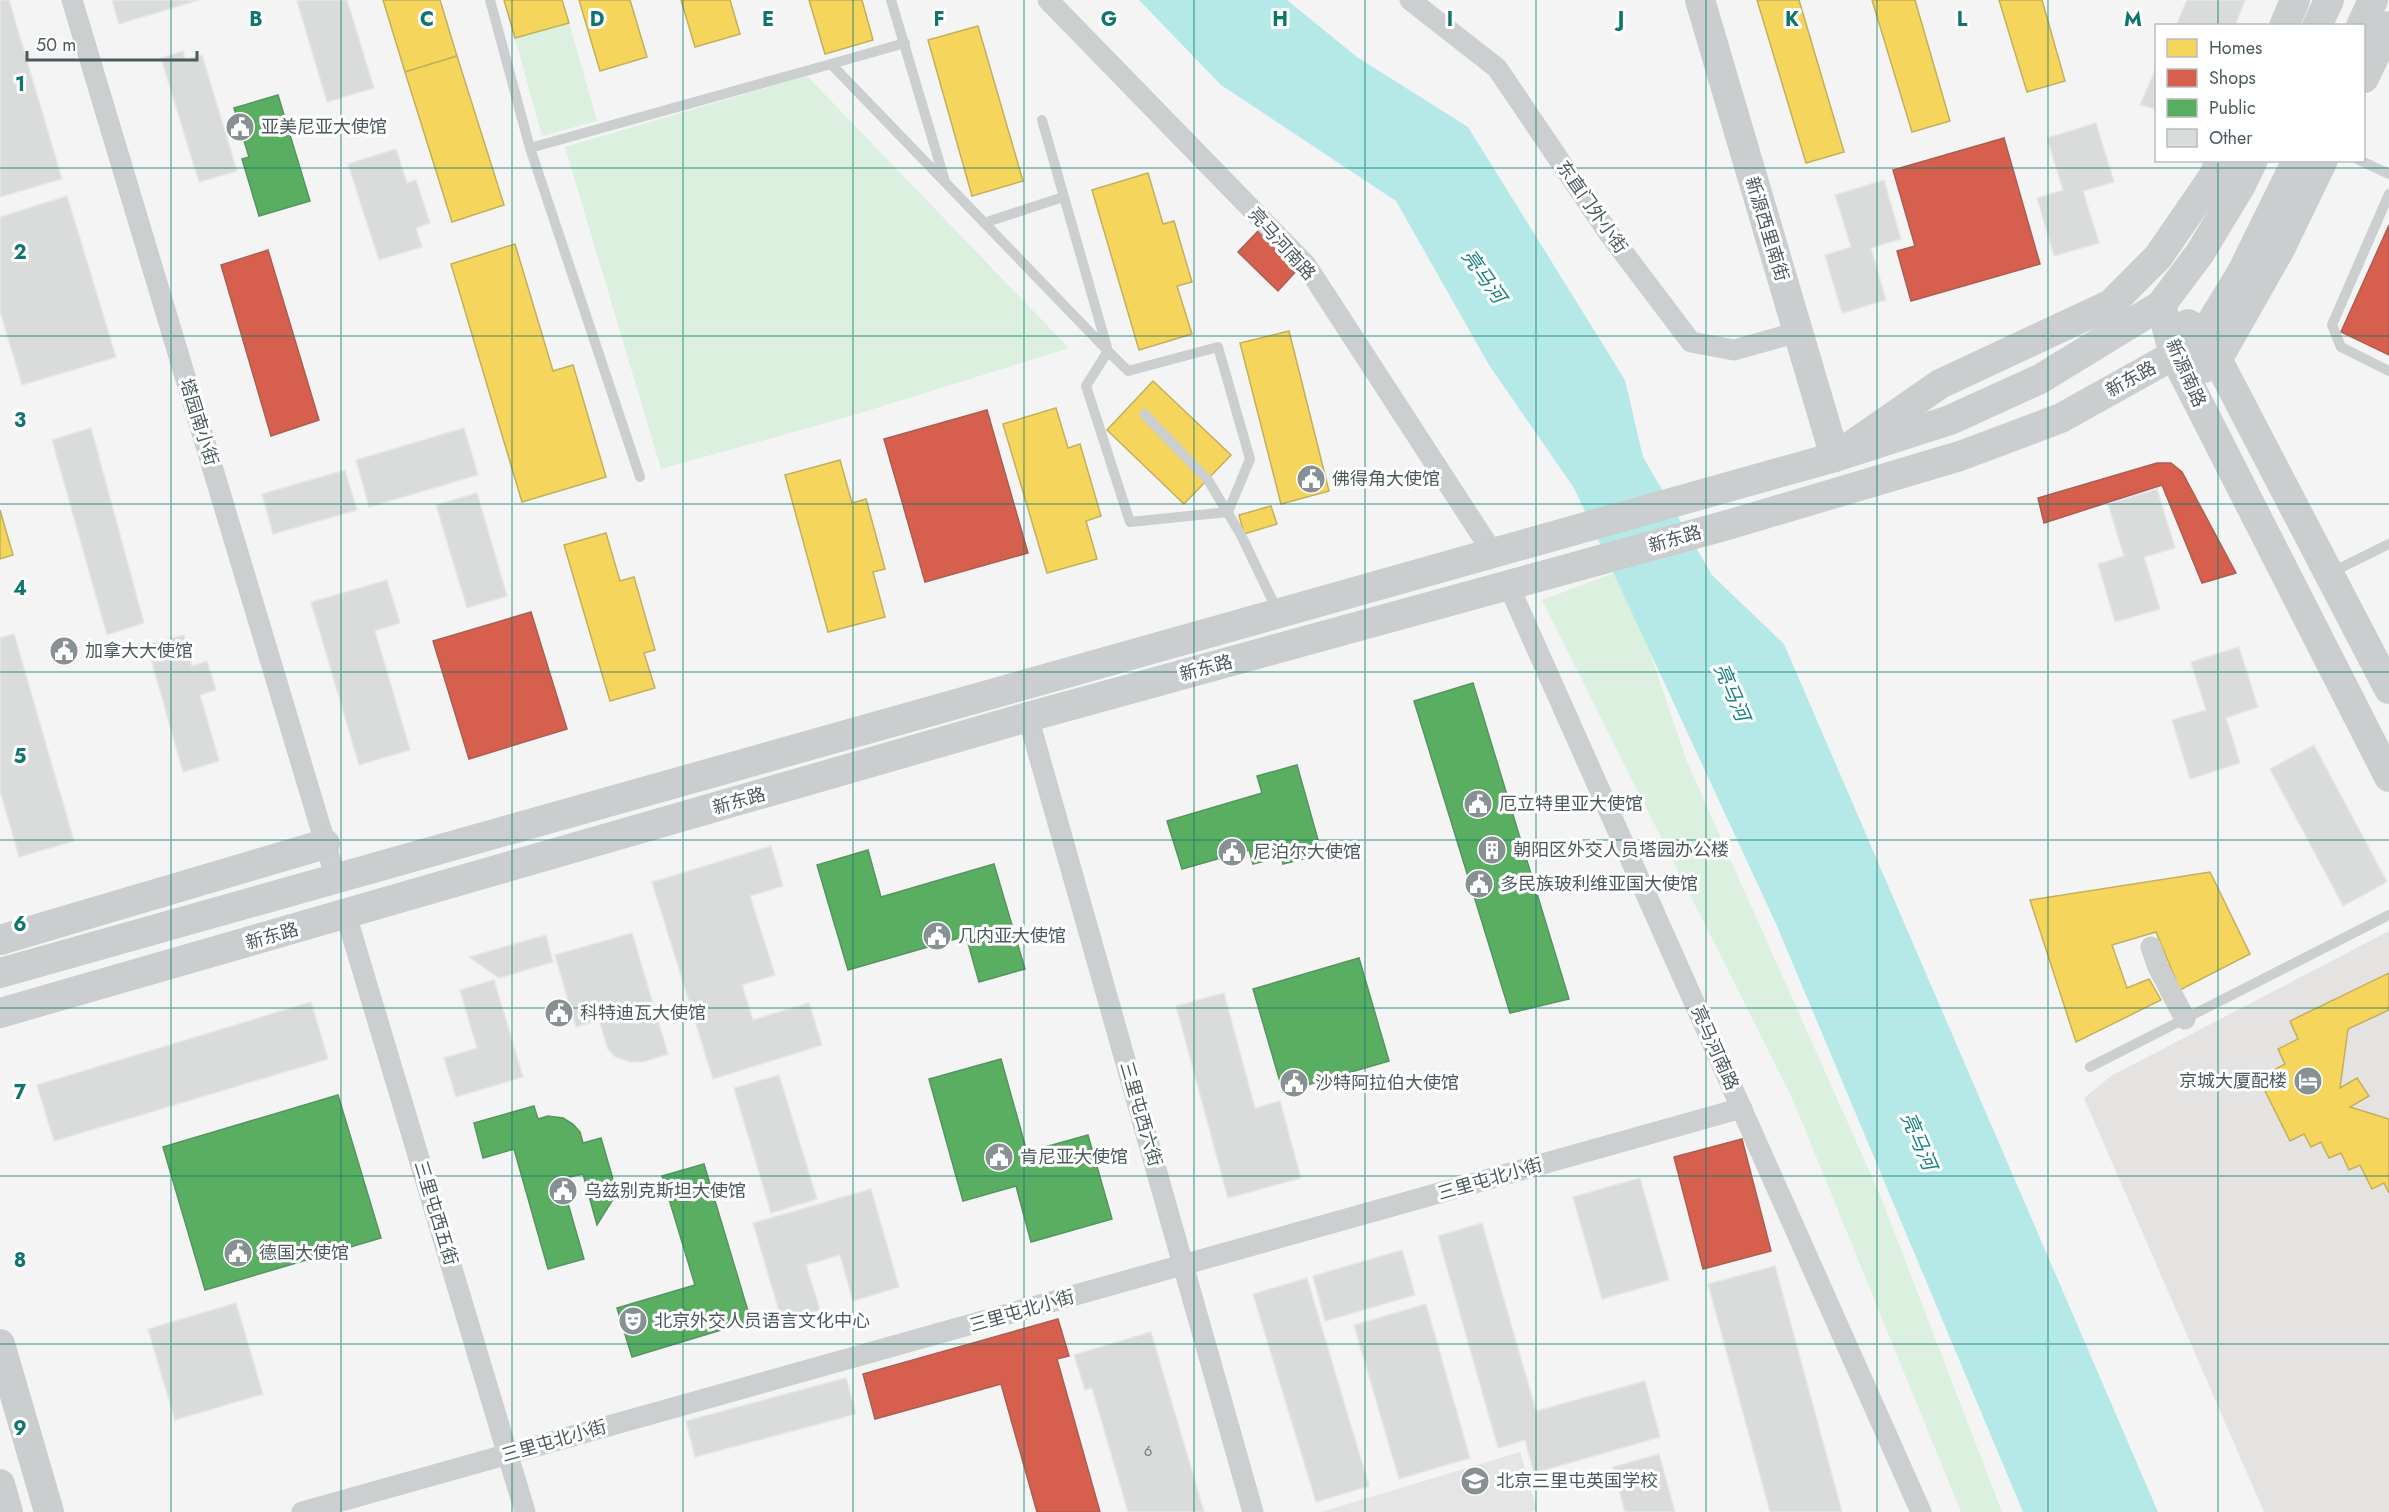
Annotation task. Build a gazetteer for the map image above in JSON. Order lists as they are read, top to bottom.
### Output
{
  "streets": {
    "main road": ["新源西里南街", "新源南路", "新东路"],
    "street": [
      "东直门外小街",
      "亮马河南路",
      "塔园南小街",
      "三里屯西六街",
      "三里屯北小街",
      "三里屯西五街"
    ]
  },
  "crossings": [
    ["东直门外小街", "新源西里南街"],
    ["新源西里南街", "新东路"],
    ["亮马河南路", "新东路"],
    ["亮马河南路", "三里屯北小街"],
    ["新源南路", "新东路"],
    ["新东路", "塔园南小街"],
    ["新东路", "三里屯西六街"],
    ["新东路", "三里屯西五街"],
    ["三里屯西六街", "三里屯北小街"],
    ["三里屯北小街", "三里屯西五街"]
  ],
  "water": ["亮马河"],
  "places": {
    "public building": [
      "亚美尼亚大使馆",
      "佛得角大使馆",
      "加拿大大使馆",
      "厄立特里亚大使馆",
      "尼泊尔大使馆",
      "多民族玻利维亚国大使馆",
      "几内亚大使馆",
      "科特迪瓦大使馆",
      "沙特阿拉伯大使馆",
      "肯尼亚大使馆",
      "乌兹别克斯坦大使馆",
      "德国大使馆"
    ],
    "building": ["朝阳区外交人员塔园办公楼"],
    "hotel": ["京城大厦配楼"],
    "theatre": ["北京外交人员语言文化中心"],
    "school or university": ["北京三里屯英国学校"]
  },
  "house_numbers": ["6"],
  "legend": [
    "Homes",
    "Shops",
    "Public",
    "Other"
  ],
  "scale_bar": "50 m",
  "grid": {
    "columns": [
      "B",
      "C",
      "D",
      "E",
      "F",
      "G",
      "H",
      "I",
      "J",
      "K",
      "L",
      "M"
    ],
    "rows": [
      "1",
      "2",
      "3",
      "4",
      "5",
      "6",
      "7",
      "8",
      "9"
    ]
  }
}
